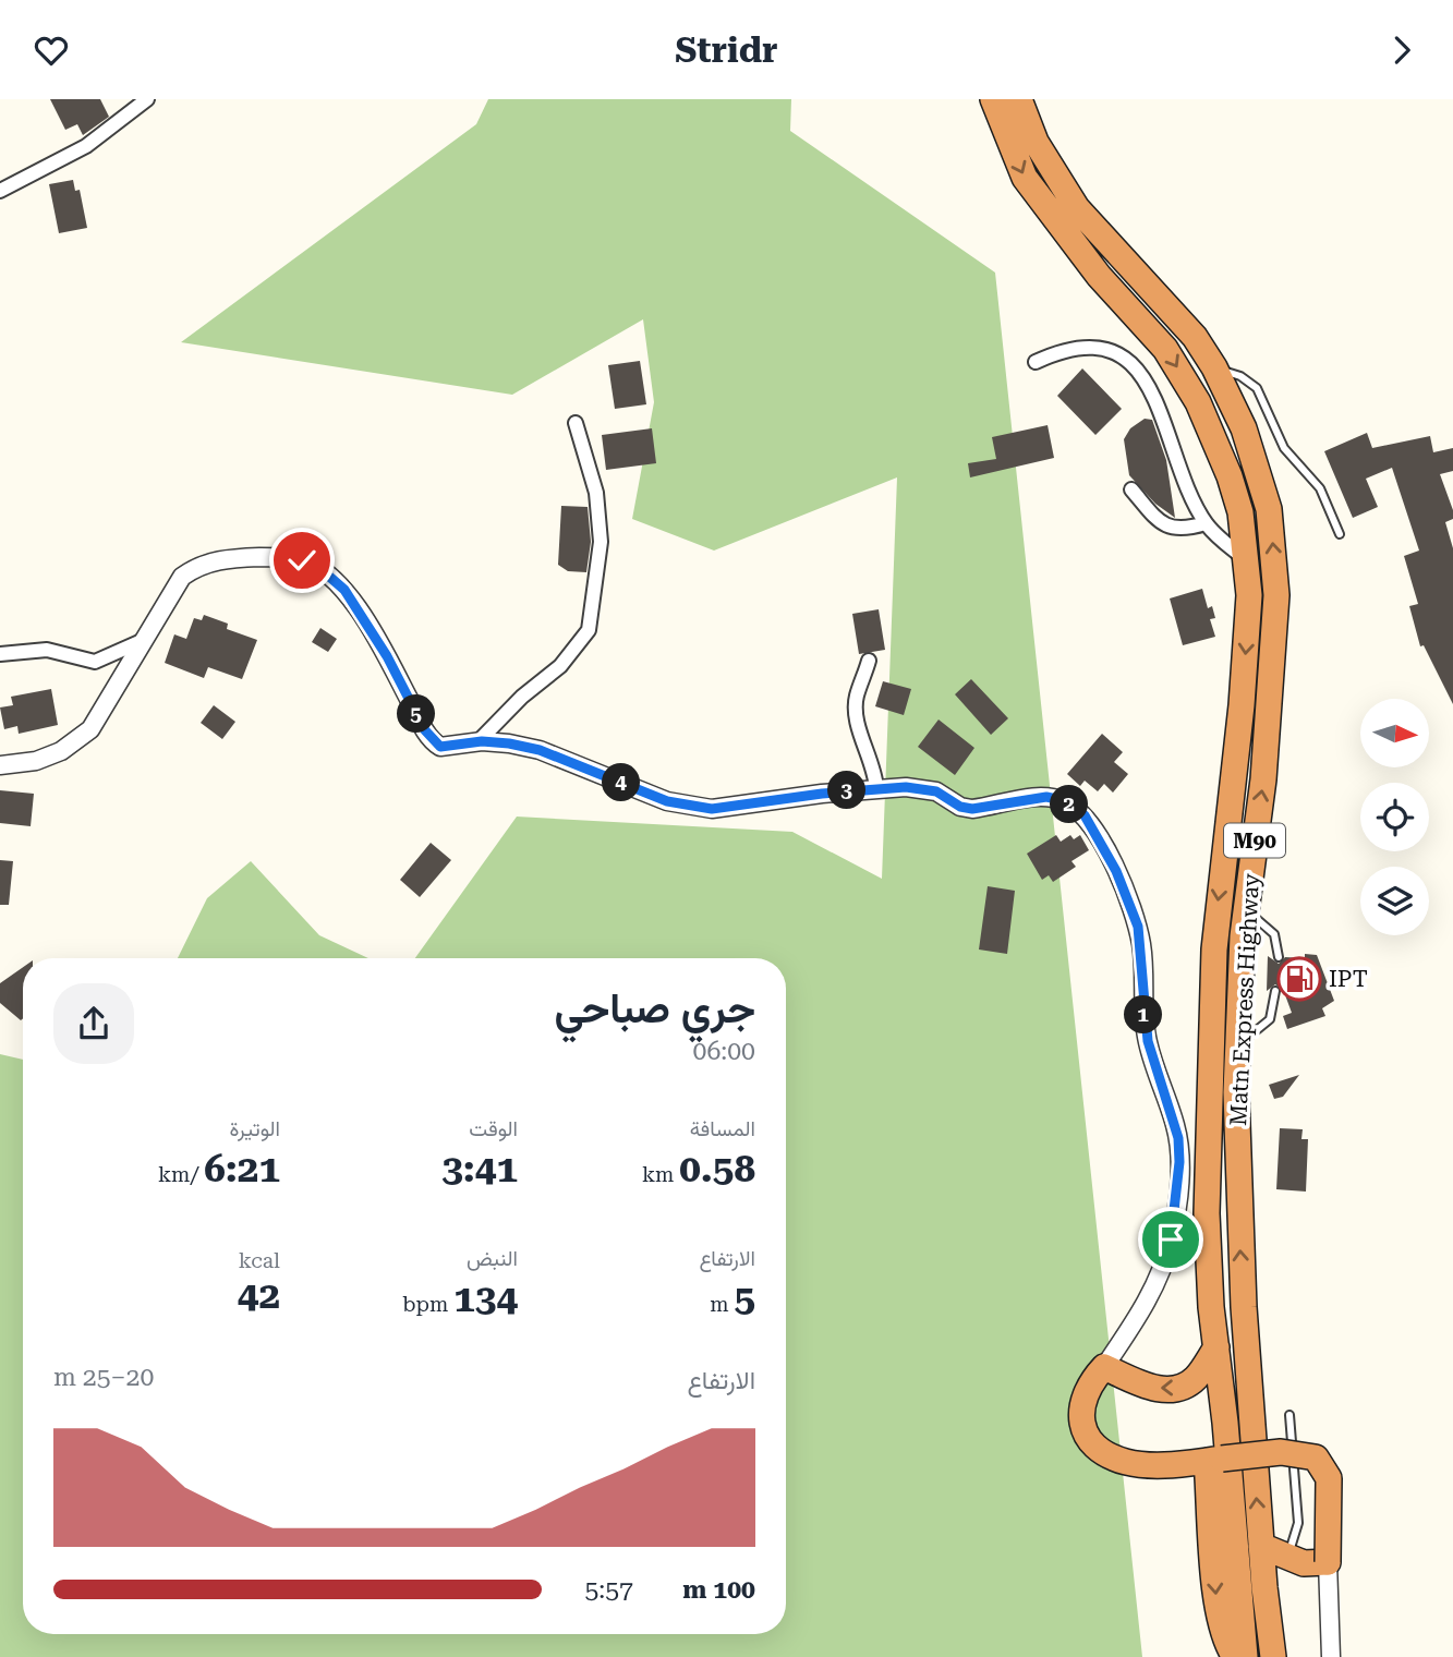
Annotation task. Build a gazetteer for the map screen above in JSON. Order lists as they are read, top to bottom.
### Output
{
  "streets": {
    "highway": ["M90", "Matn Express Highway"]
  },
  "places": {
    "fuel station": ["IPT"]
  },
  "north": "right",
  "page": {
    "header": "Stridr",
    "pins": [
      "5",
      "4",
      "3",
      "2",
      "1"
    ],
    "heading": ["جري صباحي", "06:00"],
    "stats": [
      ["المسافة", "0.58 km"],
      ["الوقت", "3:41"],
      ["الوتيرة", "6:21 /km"],
      ["الارتفاع", "5 m"],
      ["النبض", "134 bpm"],
      ["kcal", "42"]
    ],
    "chart": ["الارتفاع", "20–25 m"],
    "list": [
      {
        "name": "100 m",
        "note": "5:57"
      }
    ]
  }
}
